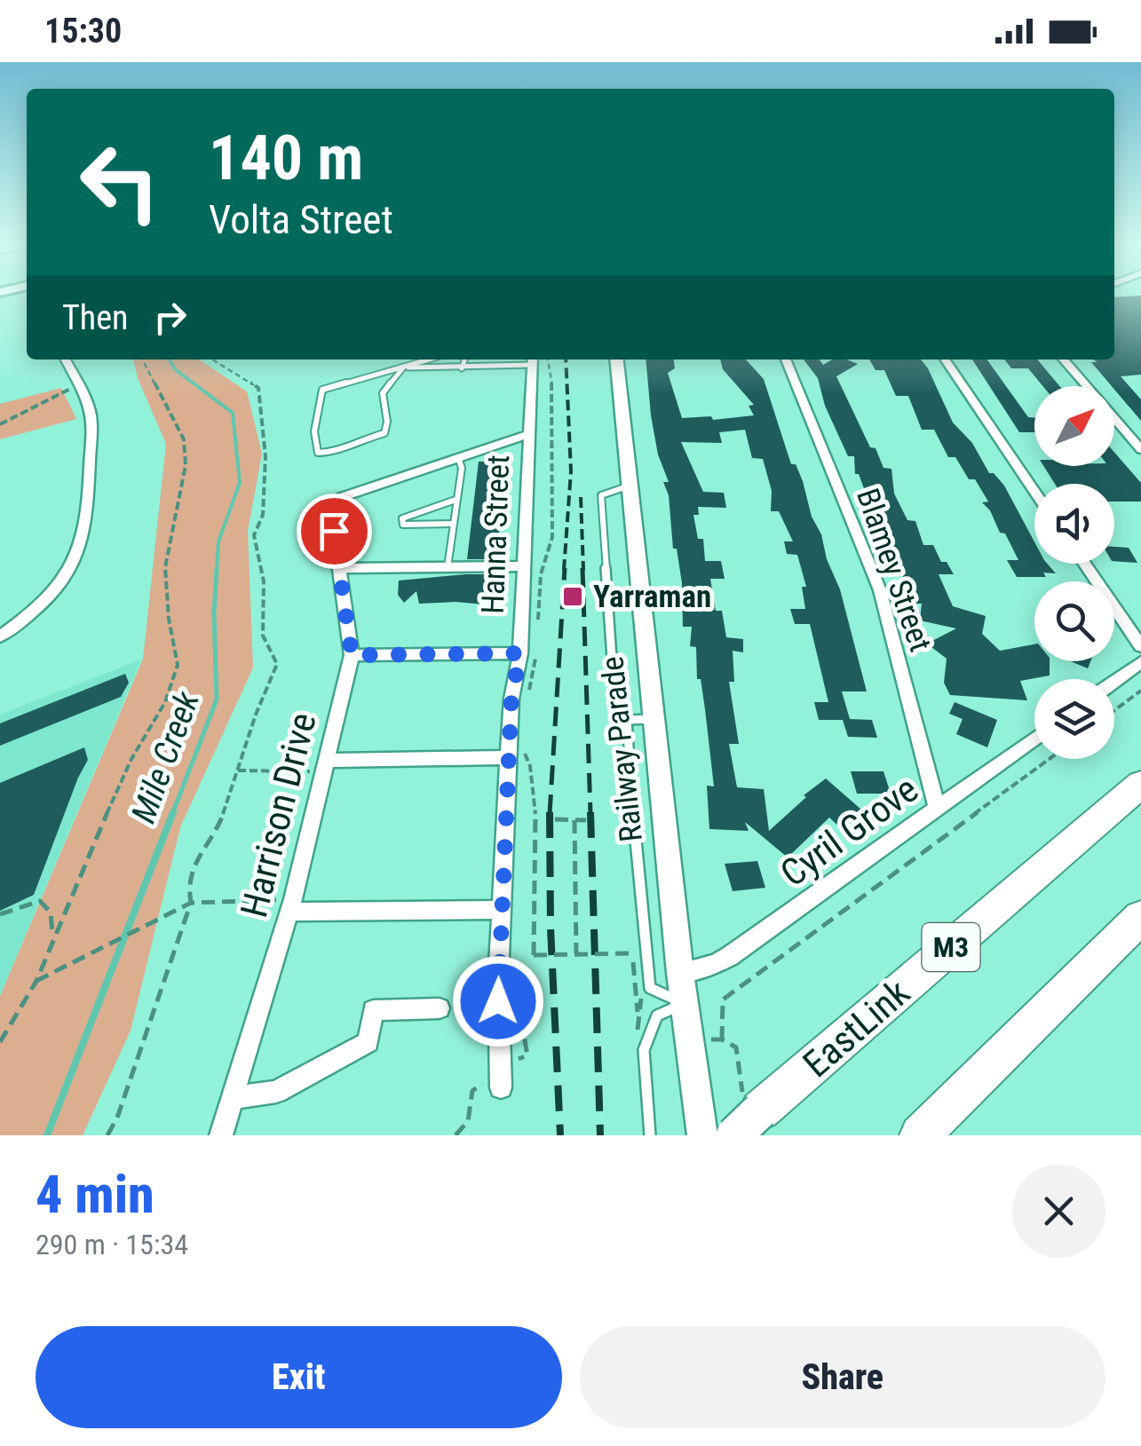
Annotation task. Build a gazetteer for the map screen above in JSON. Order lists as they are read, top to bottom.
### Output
{
  "streets": {
    "highway": ["M3", "EastLink"],
    "main road": ["Railway Parade"],
    "street": [
      "Hanna Street",
      "Blamey Street",
      "Harrison Drive",
      "Cyril Grove"
    ]
  },
  "crossings": [
    ["Blamey Street", "Cyril Grove"],
    ["Railway Parade", "Cyril Grove"]
  ],
  "water": ["Mile Creek"],
  "places": {
    "transit": ["Yarraman"]
  },
  "north": "top right",
  "page": {
    "status": "15:30",
    "turn": ["140 m", "Volta Street"],
    "then": "Then",
    "heading": ["4 min", "290 m · 15:34"],
    "buttons": ["Exit", "Share"]
  }
}
